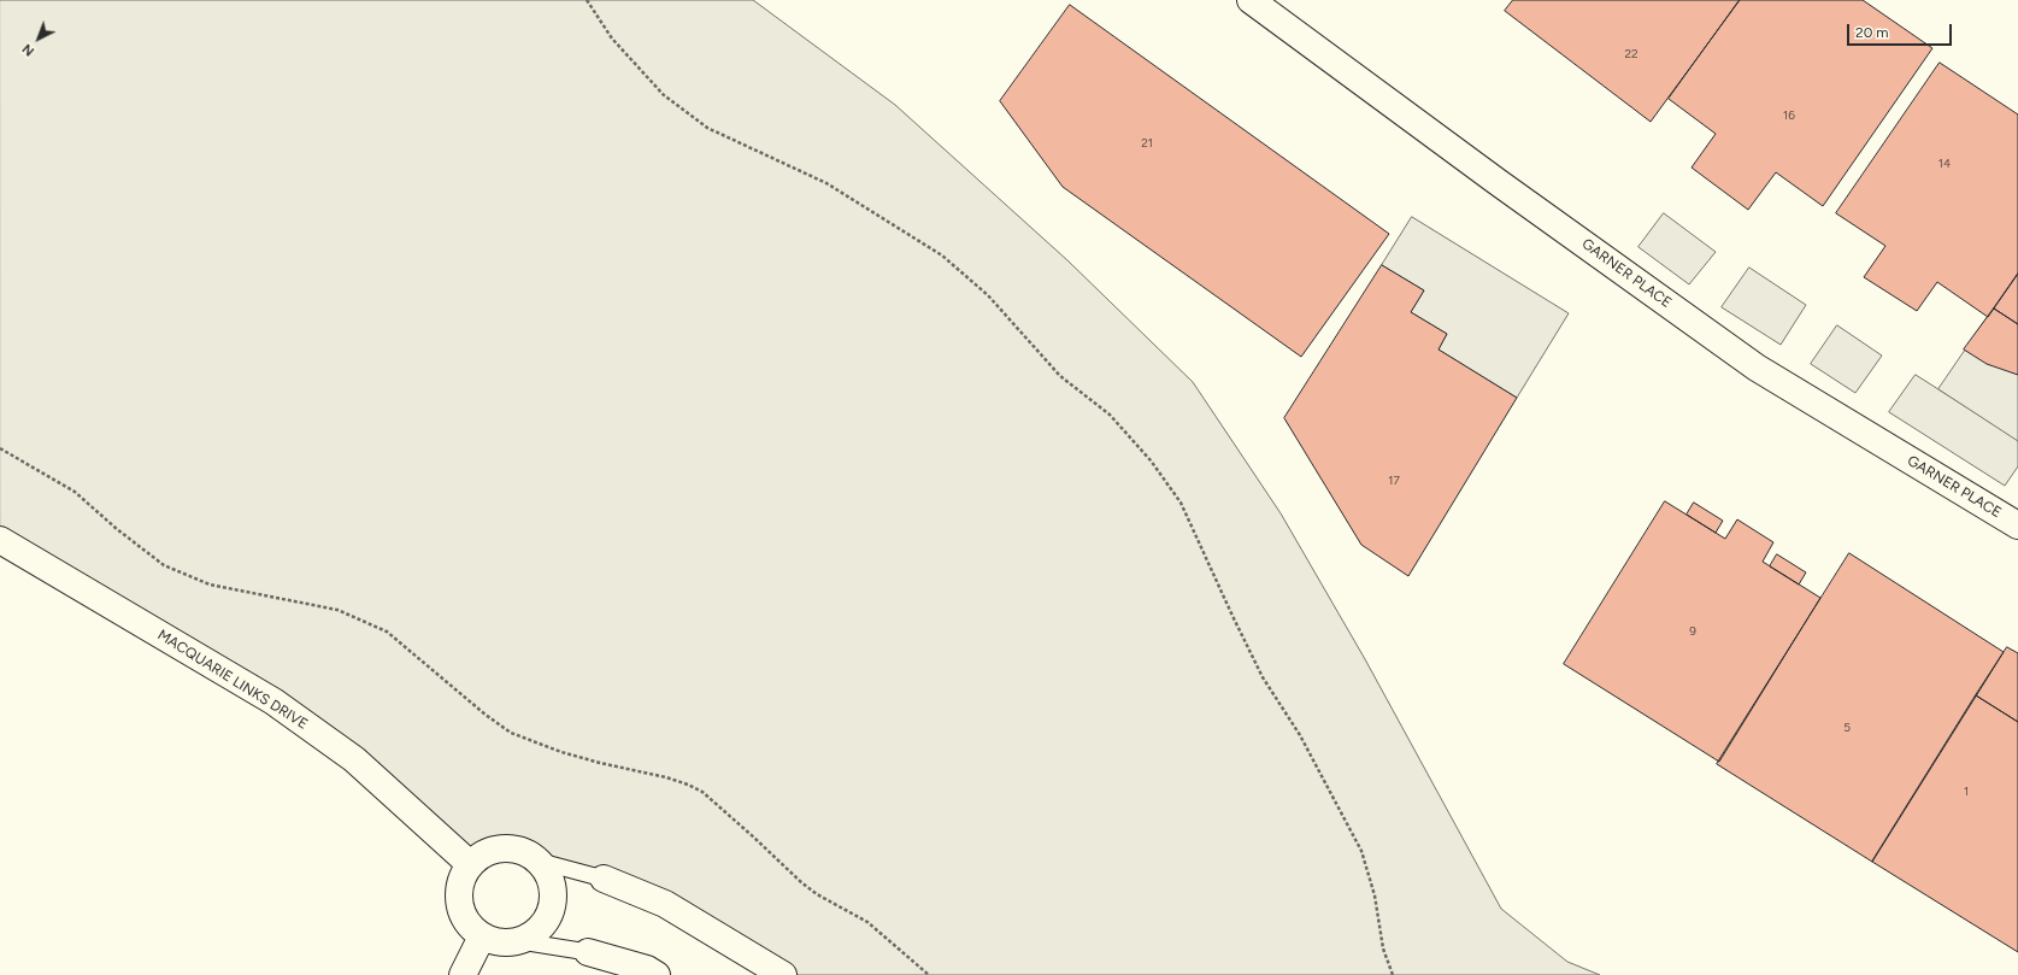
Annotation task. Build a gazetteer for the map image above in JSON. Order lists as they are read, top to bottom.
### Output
{
  "streets": {
    "street": ["GARNER PLACE", "MACQUARIE LINKS DRIVE"]
  },
  "house_numbers": [
    "22",
    "16",
    "21",
    "14",
    "17",
    "9",
    "5",
    "1"
  ],
  "scale_bar": "20 m",
  "north": "bottom left"
}
